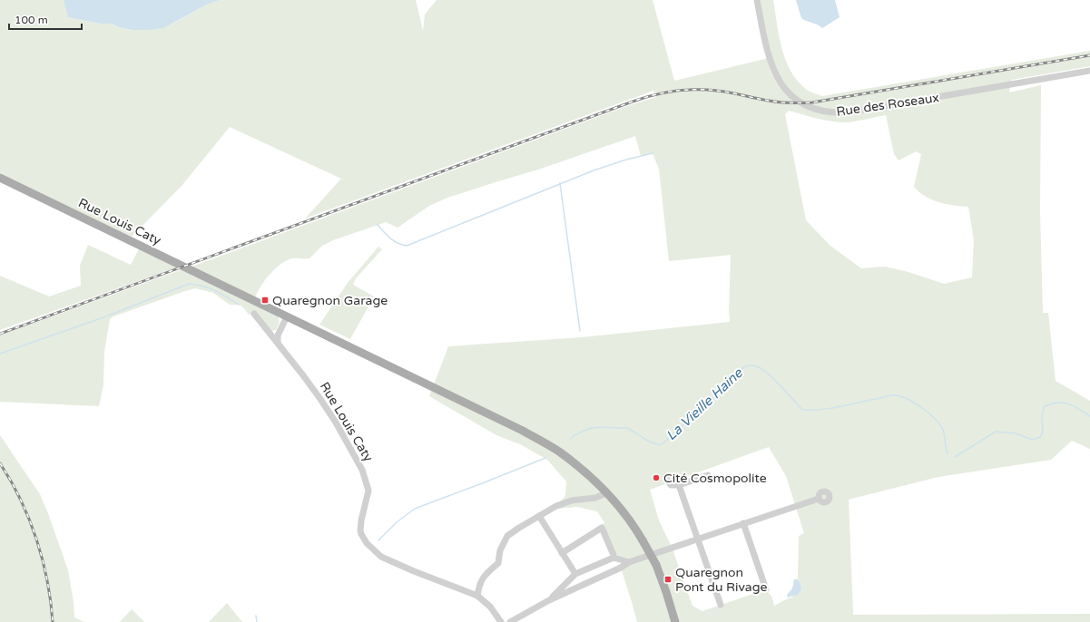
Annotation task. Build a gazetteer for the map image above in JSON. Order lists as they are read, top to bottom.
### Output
{
  "streets": {
    "main road": ["Rue Louis Caty"],
    "street": ["Rue des Roseaux"]
  },
  "water": ["La Vieille Haine"],
  "places": {
    "transit": ["Quaregnon Garage", "Quaregnon Pont du Rivage"],
    "other": ["Cité Cosmopolite"]
  },
  "scale_bar": "100 m"
}
